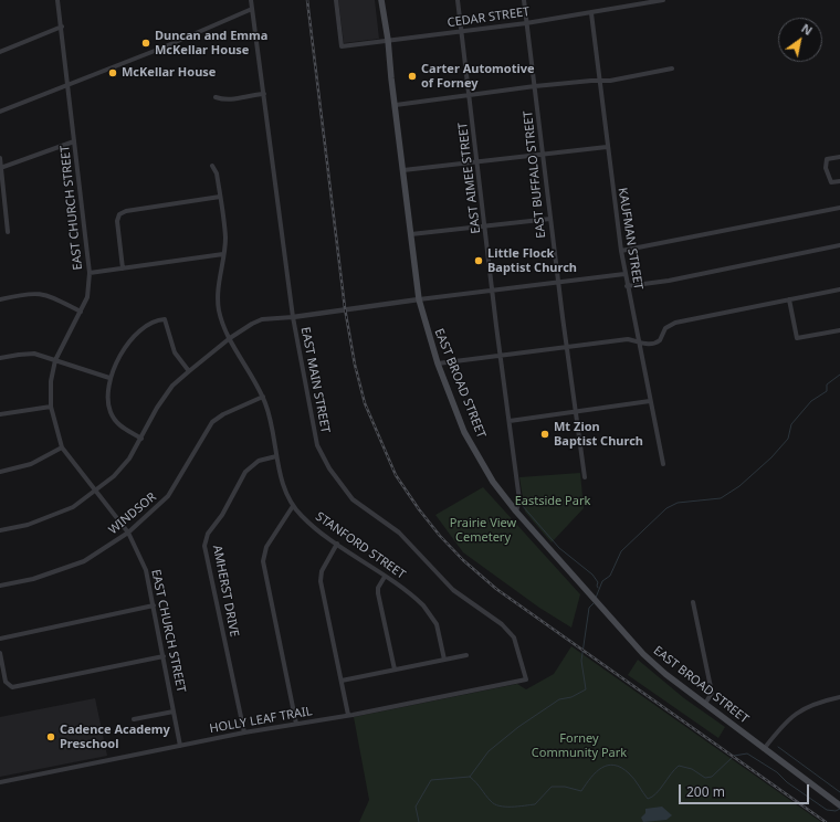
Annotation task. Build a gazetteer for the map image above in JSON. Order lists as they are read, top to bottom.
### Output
{
  "streets": {
    "main road": ["EAST BROAD STREET"],
    "street": [
      "CEDAR STREET",
      "EAST BUFFALO STREET",
      "EAST AIMEE STREET",
      "EAST CHURCH STREET",
      "KAUFMAN STREET",
      "EAST MAIN STREET",
      "WINDSOR",
      "STANFORD STREET",
      "AMHERST DRIVE",
      "HOLLY LEAF TRAIL"
    ]
  },
  "crossings": [
    ["CEDAR STREET", "EAST BUFFALO STREET"],
    ["CEDAR STREET", "EAST AIMEE STREET"],
    ["CEDAR STREET", "KAUFMAN STREET"],
    ["CEDAR STREET", "EAST BROAD STREET"],
    ["EAST AIMEE STREET", "EAST BROAD STREET"],
    ["EAST CHURCH STREET", "WINDSOR"],
    ["EAST CHURCH STREET", "HOLLY LEAF TRAIL"],
    ["EAST MAIN STREET", "HOLLY LEAF TRAIL"],
    ["WINDSOR", "STANFORD STREET"],
    ["STANFORD STREET", "AMHERST DRIVE"],
    ["AMHERST DRIVE", "HOLLY LEAF TRAIL"]
  ],
  "parks": ["Eastside Park", "Prairie View Cemetery", "Forney Community Park"],
  "places": [
    "Duncan and Emma McKellar House",
    "McKellar House",
    "Carter Automotive of Forney",
    "Little Flock Baptist Church",
    "Mt Zion Baptist Church",
    "Cadence Academy Preschool"
  ],
  "scale_bar": "200 m",
  "north": "top right"
}
